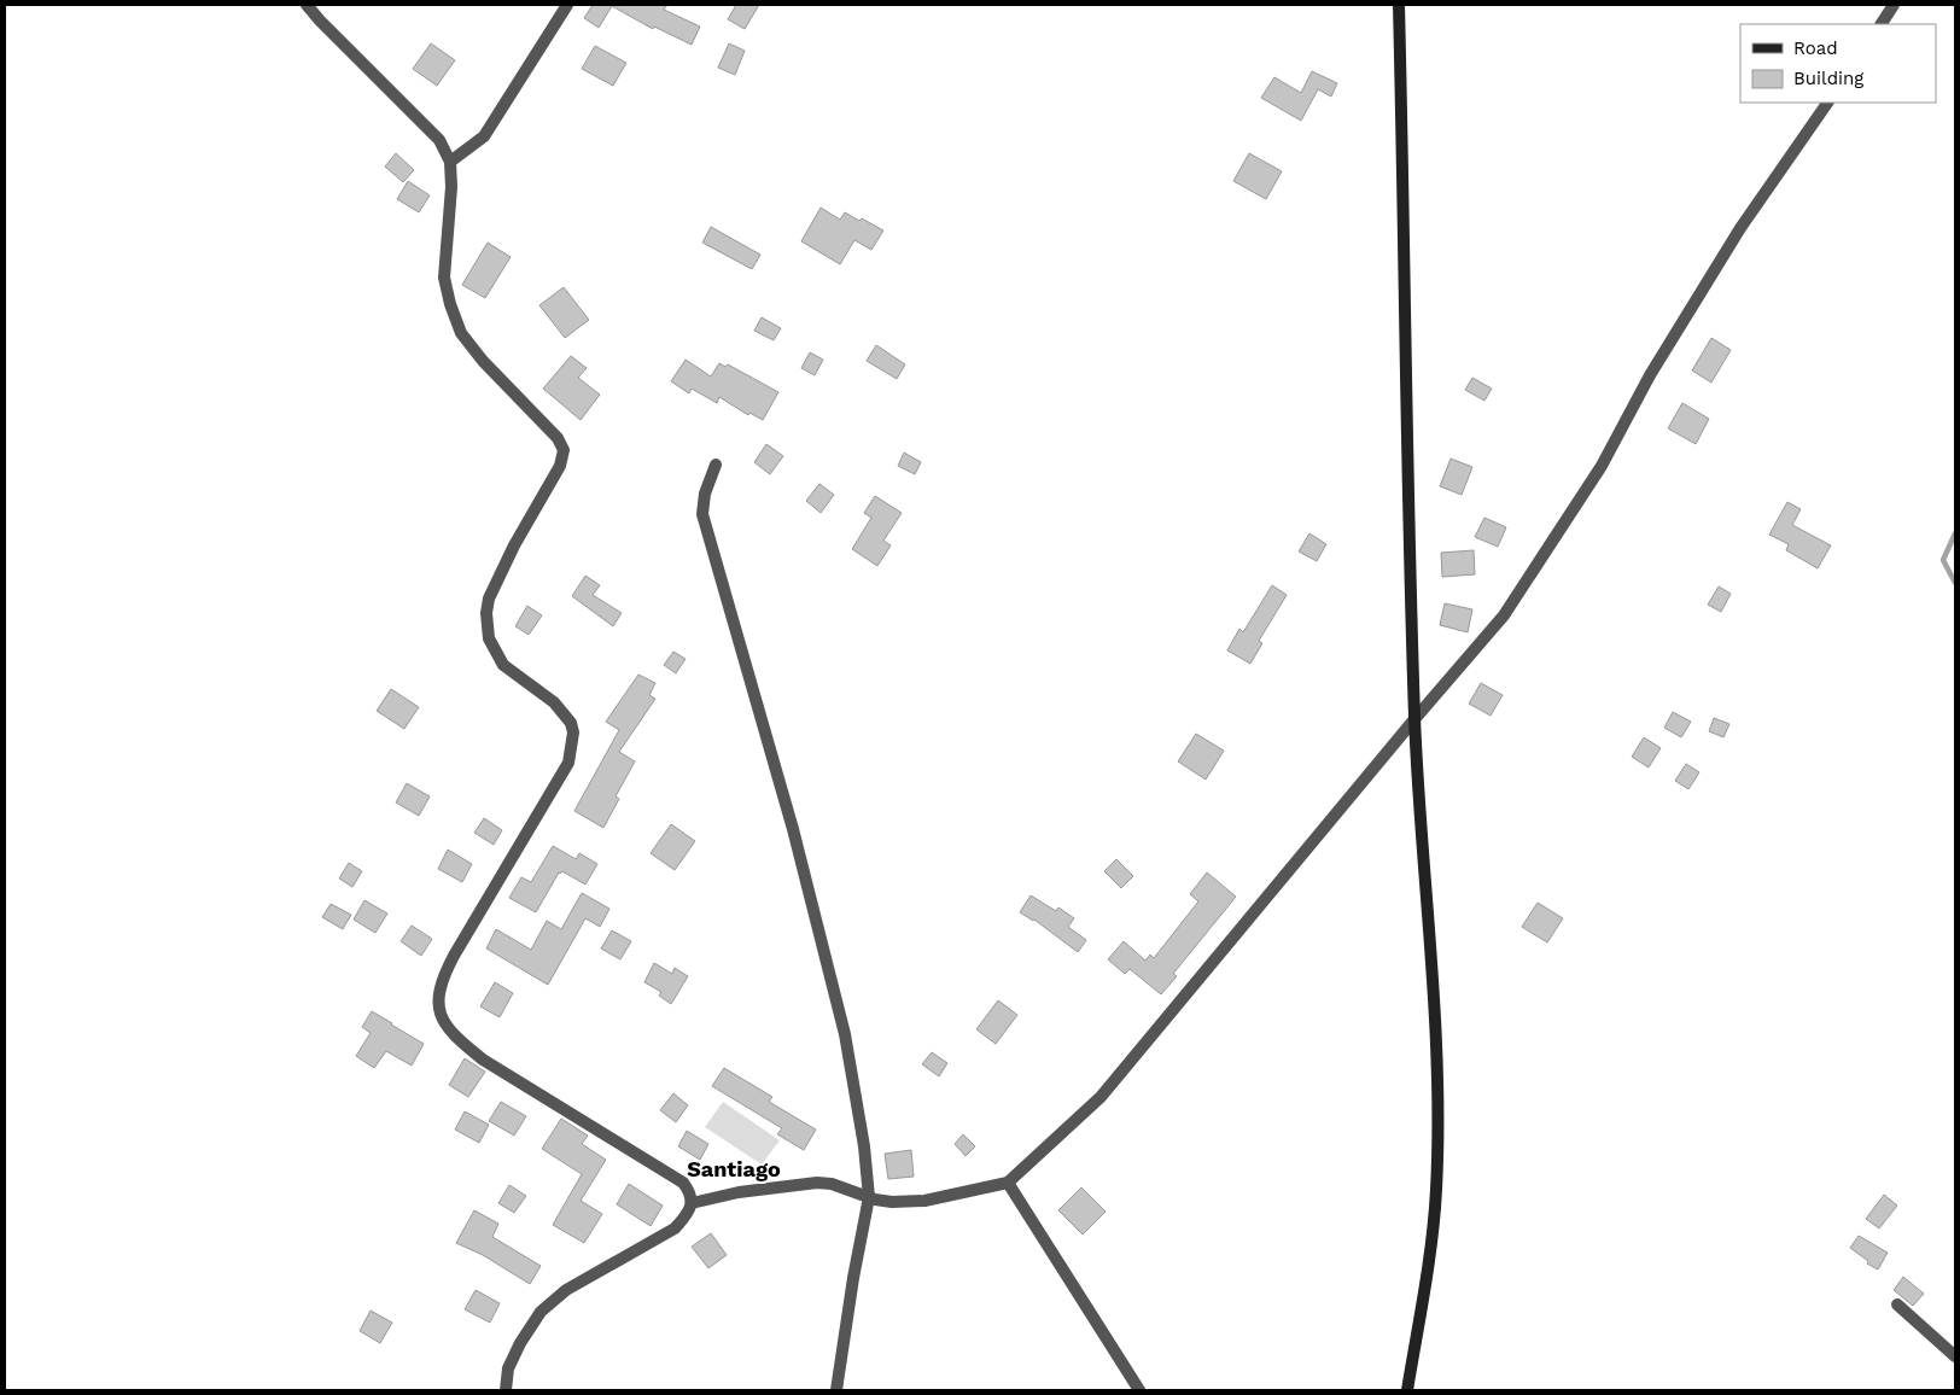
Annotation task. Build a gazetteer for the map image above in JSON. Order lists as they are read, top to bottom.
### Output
{
  "districts": ["Santiago"],
  "legend": ["Road", "Building"]
}
